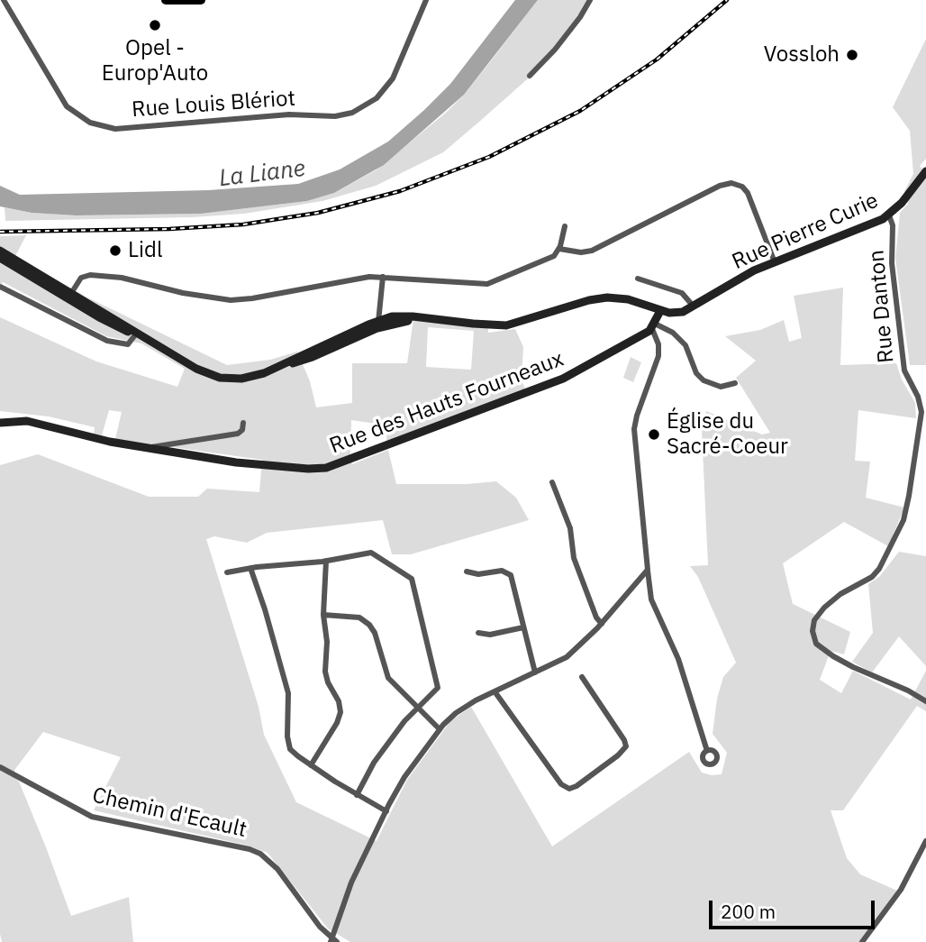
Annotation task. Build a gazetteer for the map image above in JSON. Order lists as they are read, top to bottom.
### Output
{
  "streets": {
    "street": [
      "Rue Louis Blériot",
      "Rue Pierre Curie",
      "Rue Danton",
      "Rue des Hauts Fourneaux",
      "Chemin d'Ecault"
    ]
  },
  "crossings": [
    ["Rue Pierre Curie", "Rue Danton"]
  ],
  "water": ["La Liane"],
  "places": [
    "Opel - Europ'Auto",
    "Vossloh",
    "Lidl",
    "Église du Sacré-Coeur"
  ],
  "scale_bar": "200 m"
}
